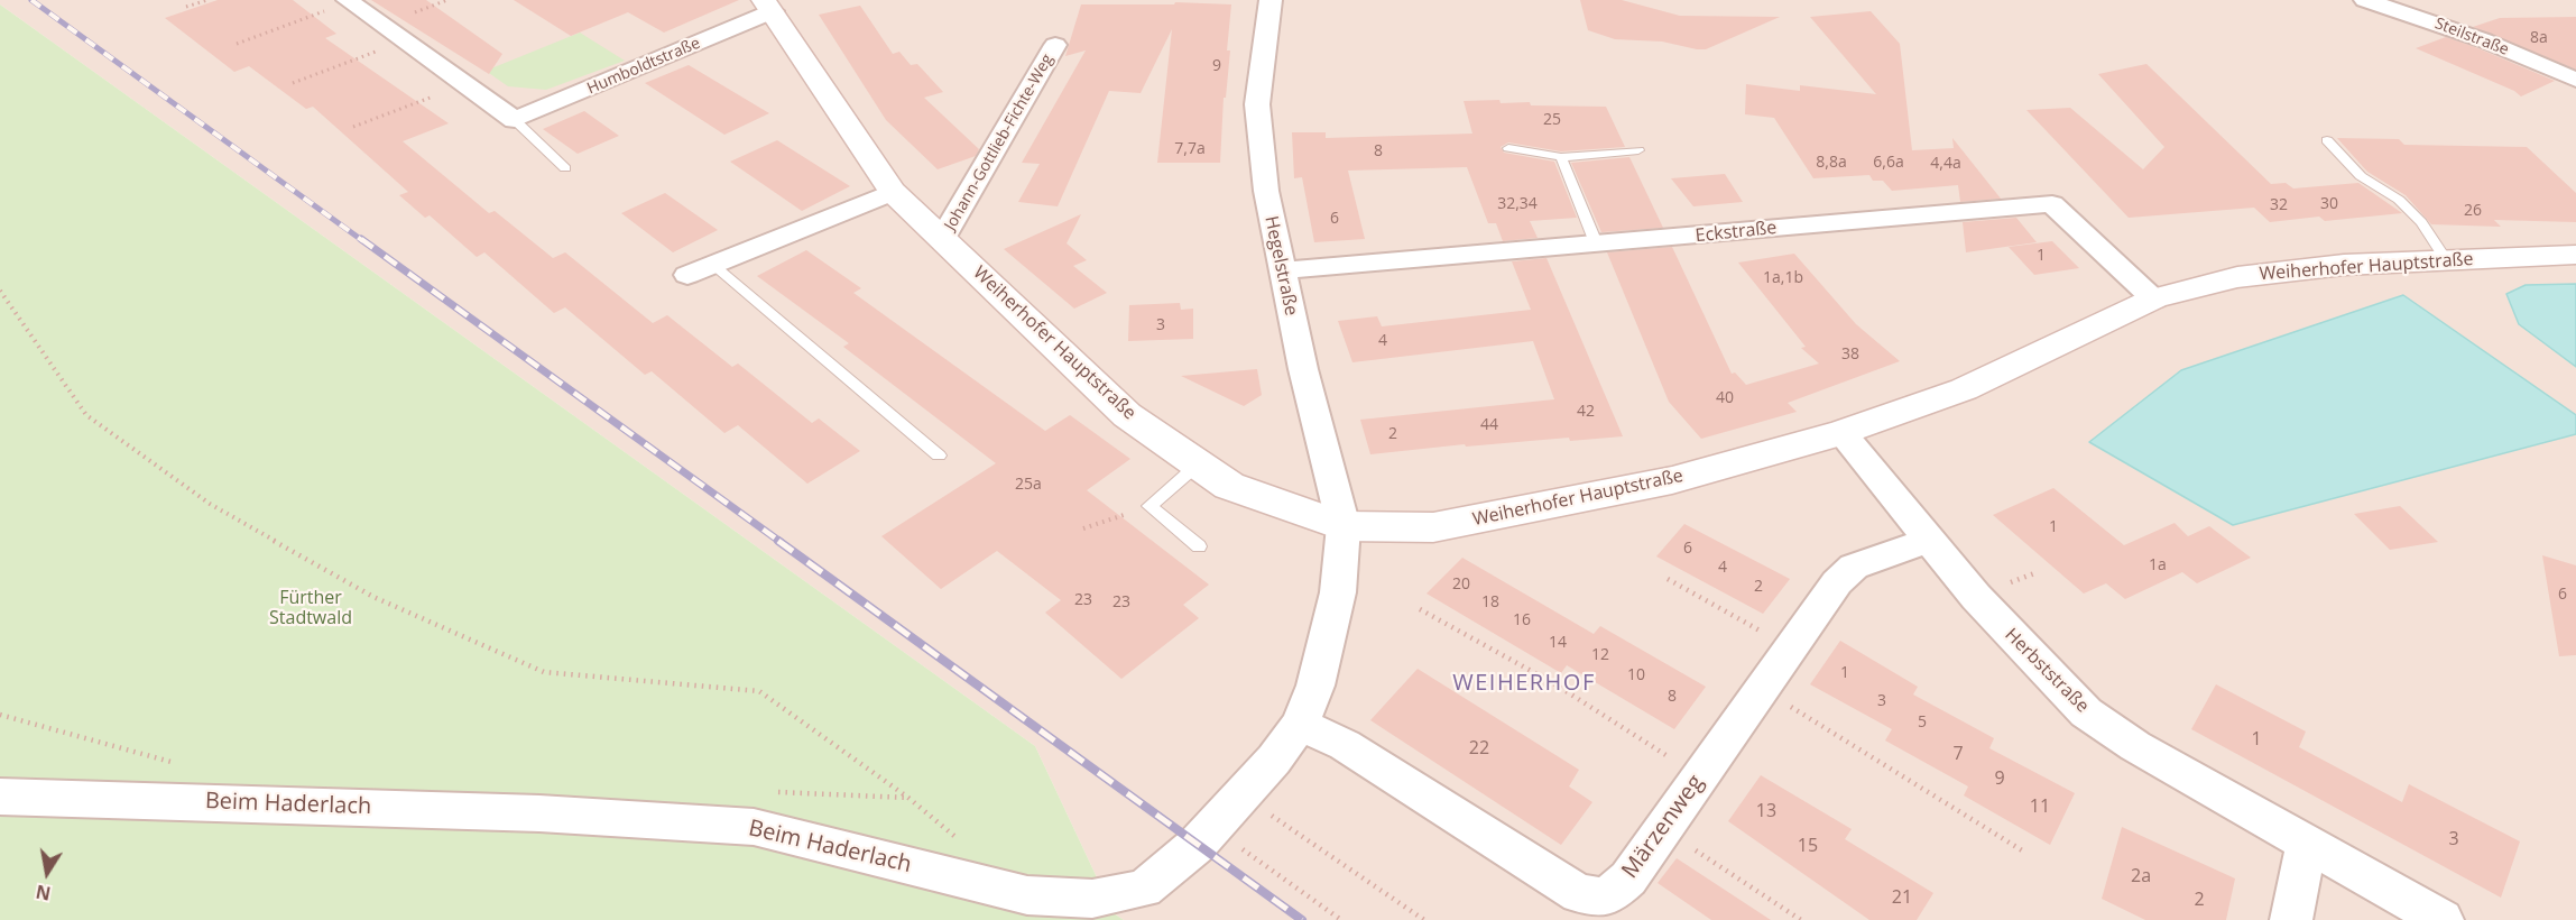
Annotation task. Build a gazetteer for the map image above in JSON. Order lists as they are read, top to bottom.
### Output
{
  "streets": {
    "street": [
      "Steilstraße",
      "Humboldtstraße",
      "Johann-Gottlieb-Fichte-Weg",
      "Eckstraße",
      "Hegelstraße",
      "Weiherhofer Hauptstraße",
      "Herbststraße",
      "Beim Haderlach",
      "Märzenweg"
    ]
  },
  "crossings": [
    ["Humboldtstraße", "Weiherhofer Hauptstraße"],
    ["Johann-Gottlieb-Fichte-Weg", "Weiherhofer Hauptstraße"],
    ["Eckstraße", "Hegelstraße"],
    ["Eckstraße", "Weiherhofer Hauptstraße"],
    ["Hegelstraße", "Weiherhofer Hauptstraße"],
    ["Hegelstraße", "Beim Haderlach"],
    ["Weiherhofer Hauptstraße", "Herbststraße"],
    ["Weiherhofer Hauptstraße", "Beim Haderlach"],
    ["Herbststraße", "Märzenweg"],
    ["Beim Haderlach", "Märzenweg"]
  ],
  "districts": ["WEIHERHOF"],
  "parks": ["Fürther Stadtwald"],
  "house_numbers": [
    "8a",
    "9",
    "25",
    "7,7a",
    "8",
    "8,8a",
    "6,6a",
    "4,4a",
    "32,34",
    "30",
    "32",
    "26",
    "6",
    "1",
    "1a,1b",
    "3",
    "4",
    "38",
    "40",
    "42",
    "44",
    "2",
    "25a",
    "1",
    "6",
    "1a",
    "4",
    "20",
    "2",
    "6",
    "23",
    "23",
    "18",
    "16",
    "14",
    "12",
    "1",
    "10",
    "8",
    "3",
    "5",
    "1",
    "22",
    "7",
    "9",
    "11",
    "13",
    "3",
    "15",
    "2a",
    "21",
    "2"
  ],
  "north": "bottom"
}
